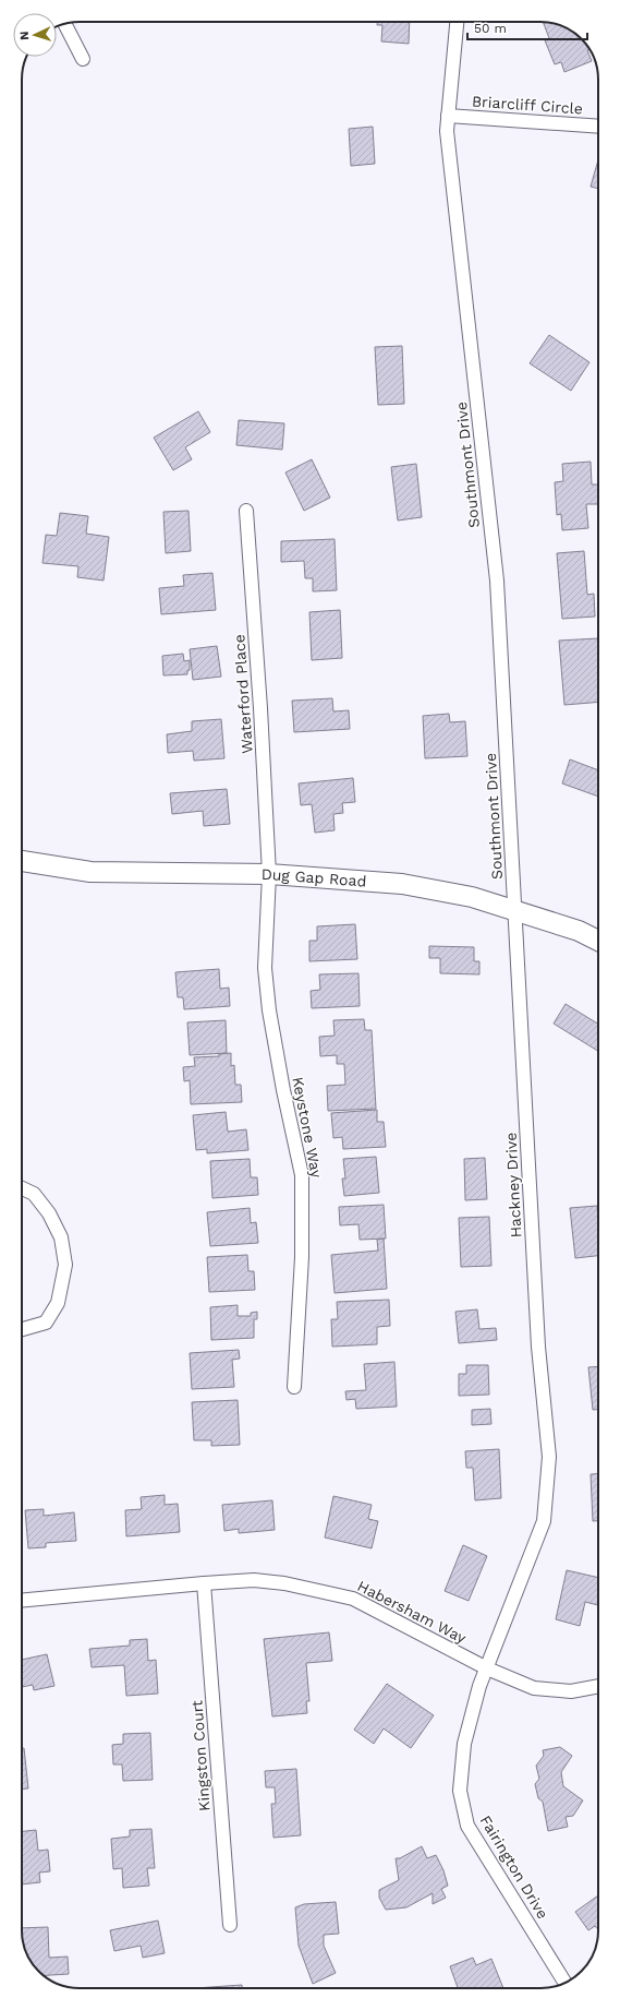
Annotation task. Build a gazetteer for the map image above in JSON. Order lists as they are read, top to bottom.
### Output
{
  "streets": {
    "street": [
      "Briarcliff Circle",
      "Southmont Drive",
      "Waterford Place",
      "Dug Gap Road",
      "Keystone Way",
      "Hackney Drive",
      "Habersham Way",
      "Kingston Court",
      "Fairington Drive"
    ]
  },
  "crossings": [
    ["Briarcliff Circle", "Southmont Drive"],
    ["Southmont Drive", "Dug Gap Road"],
    ["Southmont Drive", "Hackney Drive"],
    ["Waterford Place", "Dug Gap Road"],
    ["Waterford Place", "Keystone Way"],
    ["Dug Gap Road", "Keystone Way"],
    ["Dug Gap Road", "Hackney Drive"],
    ["Hackney Drive", "Fairington Drive"],
    ["Habersham Way", "Kingston Court"],
    ["Habersham Way", "Fairington Drive"]
  ],
  "scale_bar": "50 m",
  "north": "left"
}
